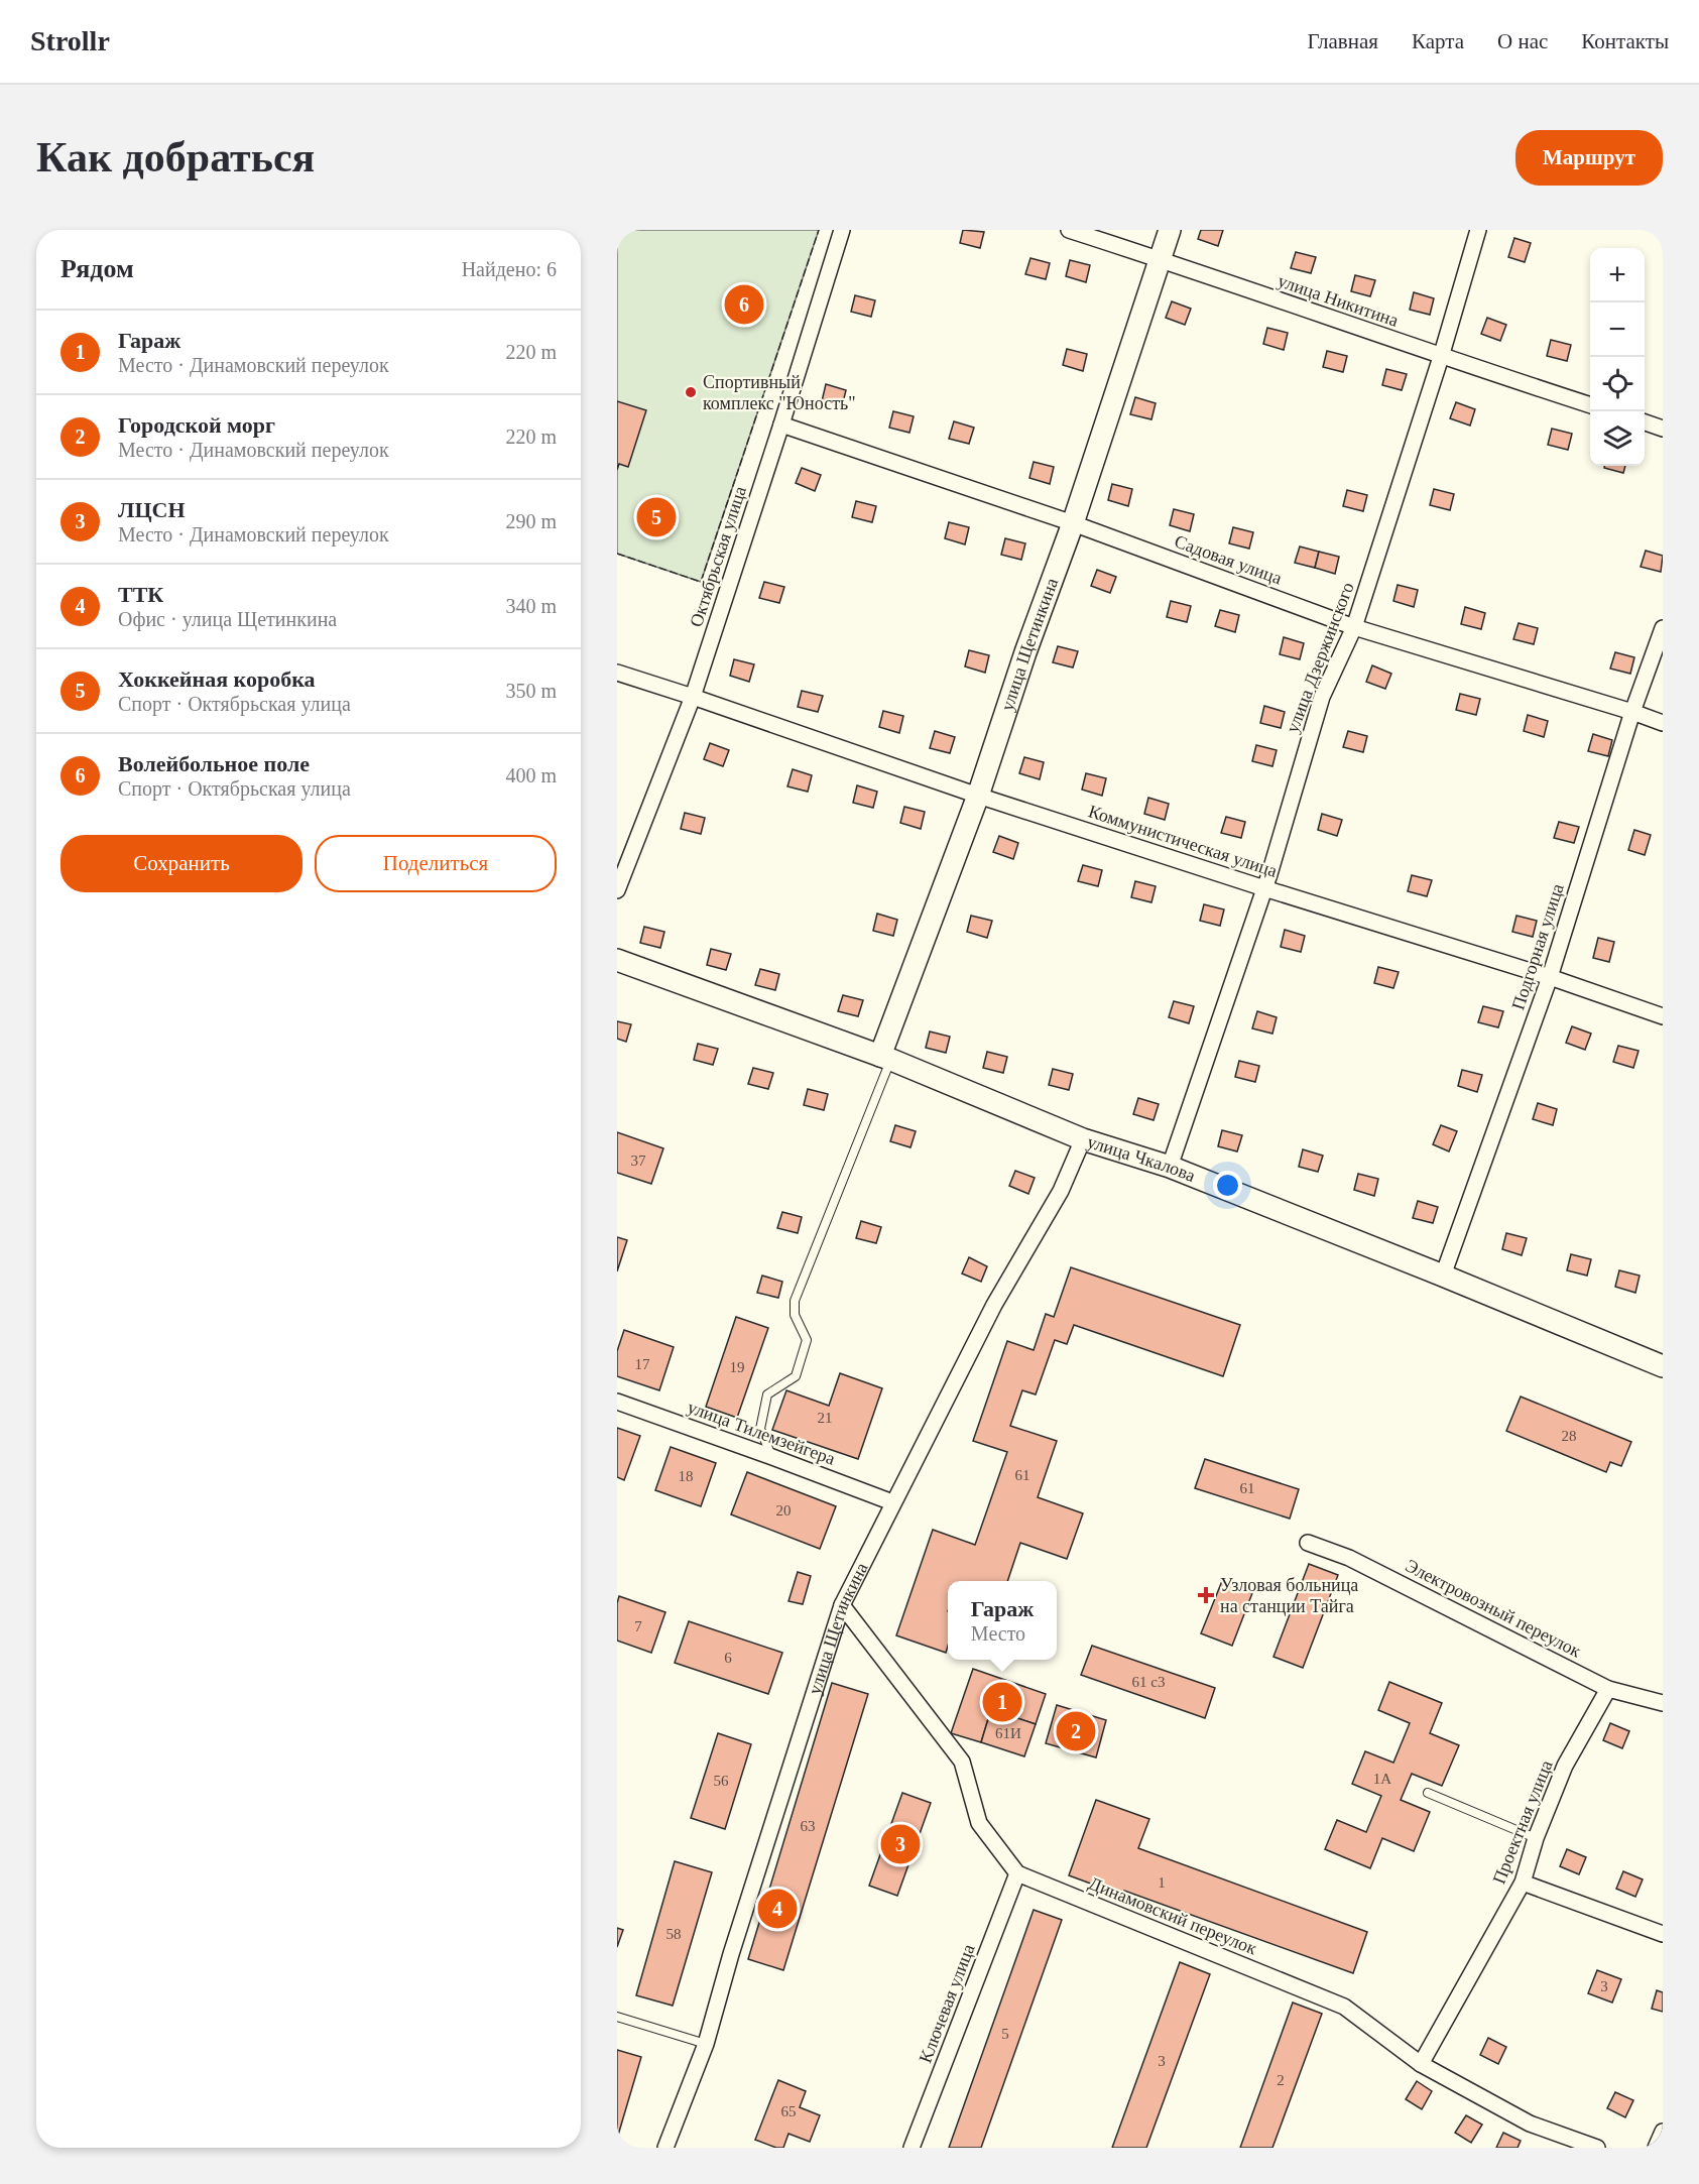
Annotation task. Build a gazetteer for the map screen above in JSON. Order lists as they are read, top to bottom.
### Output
{
  "streets": {
    "street": [
      "улица Никитина",
      "Октябрьская улица",
      "Садовая улица",
      "улица Щетинкина",
      "улица Дзержинского",
      "Коммунистическая улица",
      "Подгорная улица",
      "улица Чкалова",
      "улица Тилемзейгера",
      "Электровозный переулок",
      "Проектная улица",
      "Динамовский переулок",
      "Ключевая улица"
    ]
  },
  "crossings": [
    ["улица Никитина", "улица Щетинкина"],
    ["улица Никитина", "улица Дзержинского"],
    ["Октябрьская улица", "Садовая улица"],
    ["Октябрьская улица", "Коммунистическая улица"],
    ["Садовая улица", "улица Щетинкина"],
    ["Садовая улица", "улица Дзержинского"],
    ["Садовая улица", "Подгорная улица"],
    ["улица Щетинкина", "Коммунистическая улица"],
    ["улица Щетинкина", "улица Чкалова"],
    ["улица Щетинкина", "улица Тилемзейгера"],
    ["улица Дзержинского", "Коммунистическая улица"],
    ["улица Дзержинского", "улица Чкалова"],
    ["Коммунистическая улица", "Подгорная улица"],
    ["Подгорная улица", "улица Чкалова"],
    ["Электровозный переулок", "Проектная улица"],
    ["Проектная улица", "Динамовский переулок"],
    ["Динамовский переулок", "Ключевая улица"]
  ],
  "places": {
    "other": ["Спортивный комплекс \"Юность\""],
    "health": ["Узловая больница на станции Тайга"]
  },
  "house_numbers": [
    "37",
    "17",
    "19",
    "21",
    "28",
    "61",
    "18",
    "61",
    "20",
    "7",
    "6",
    "61 с3",
    "61И",
    "1А",
    "56",
    "63",
    "1",
    "58",
    "3",
    "5",
    "3",
    "2",
    "65"
  ],
  "page": {
    "header": "Strollr",
    "nav": [
      "Главная",
      "Карта",
      "О нас",
      "Контакты"
    ],
    "buttons": [
      "Маршрут",
      ["Сохранить", "Поделиться"]
    ],
    "title": "Как добраться",
    "heading": ["Рядом", "Найдено: 6"],
    "map_buttons": ["+", "−"],
    "pins": [
      "6",
      "5",
      "1",
      "2",
      "3",
      "4"
    ],
    "list": [
      {
        "mark": "1",
        "name": "Гараж",
        "note": "Место · Динамовский переулок",
        "value": "220 m"
      },
      {
        "mark": "2",
        "name": "Городской морг",
        "note": "Место · Динамовский переулок",
        "value": "220 m"
      },
      {
        "mark": "3",
        "name": "ЛЦСН",
        "note": "Место · Динамовский переулок",
        "value": "290 m"
      },
      {
        "mark": "4",
        "name": "ТТК",
        "note": "Офис · улица Щетинкина",
        "value": "340 m"
      },
      {
        "mark": "5",
        "name": "Хоккейная коробка",
        "note": "Спорт · Октябрьская улица",
        "value": "350 m"
      },
      {
        "mark": "6",
        "name": "Волейбольное поле",
        "note": "Спорт · Октябрьская улица",
        "value": "400 m"
      }
    ],
    "popup": ["Гараж", "Место"]
  }
}
